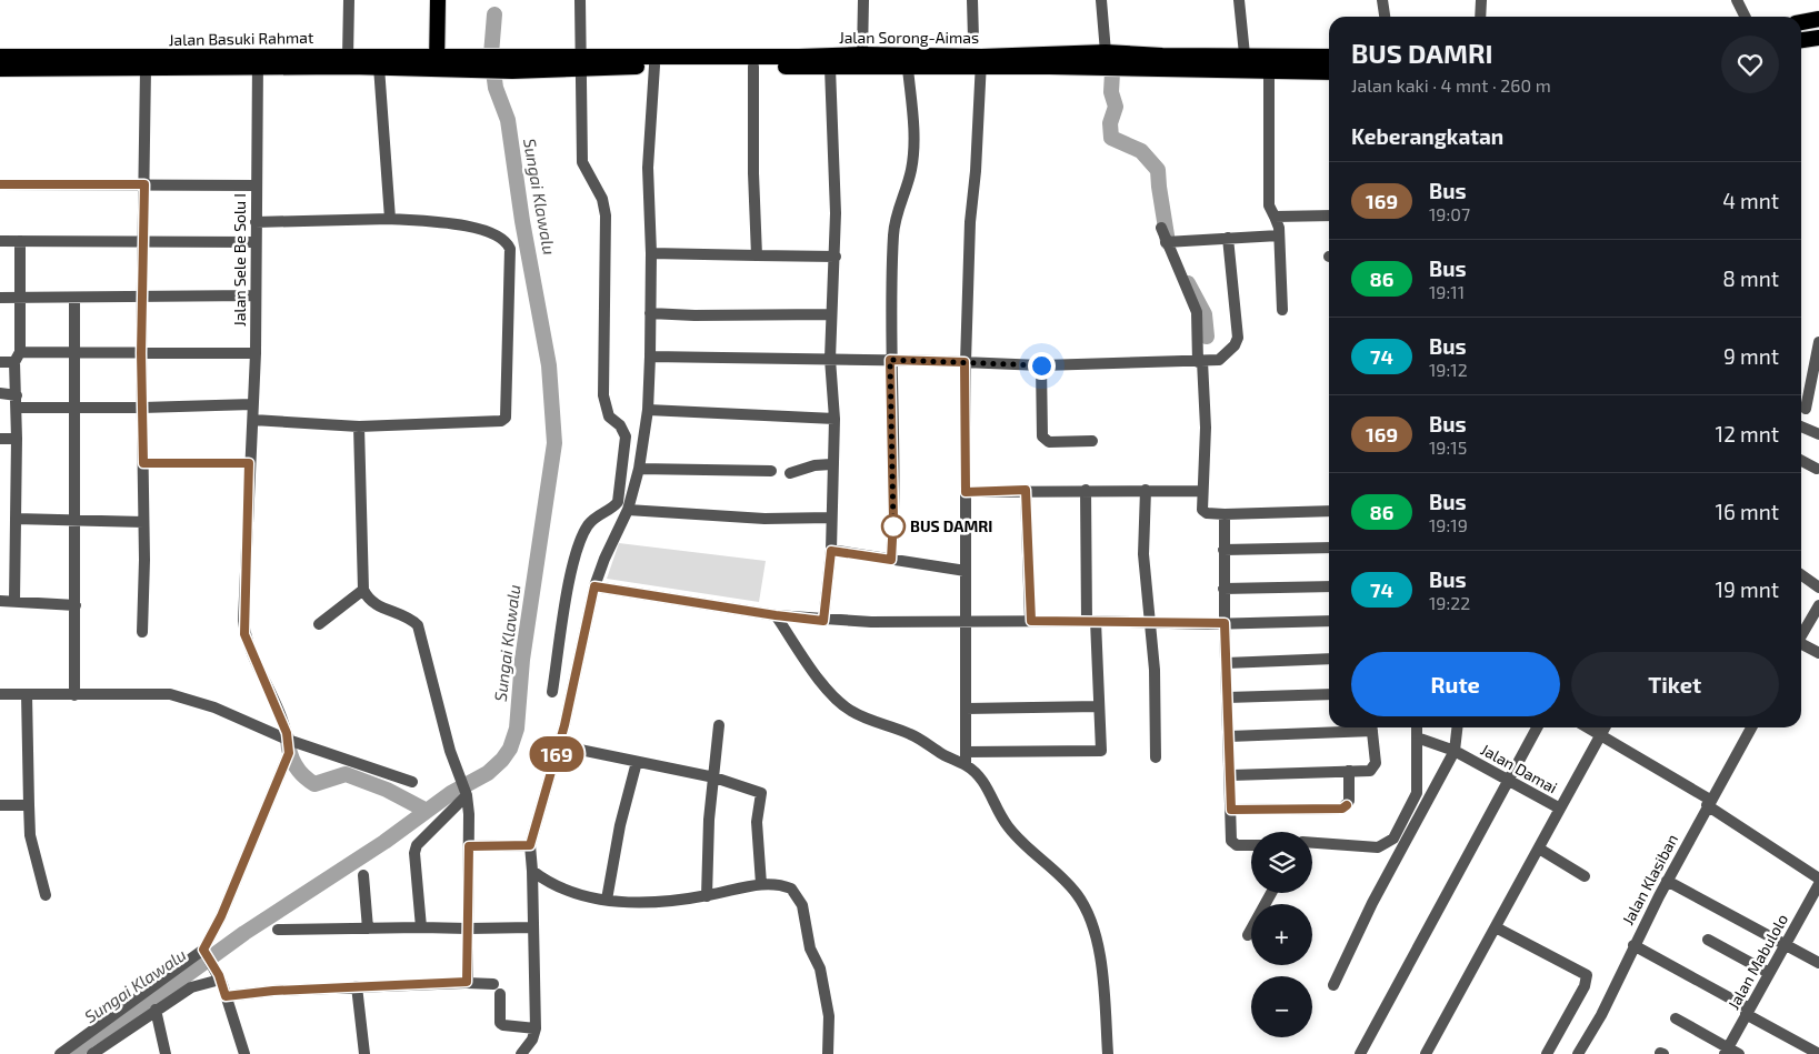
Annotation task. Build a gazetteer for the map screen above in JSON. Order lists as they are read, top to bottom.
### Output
{
  "streets": {
    "highway": ["Jalan Sorong-Aimas", "Jalan Basuki Rahmat"],
    "street": [
      "Jalan Sele Be Solu I",
      "Jalan Damai",
      "Jalan Klasiban",
      "Jalan Mabulolo"
    ]
  },
  "crossings": [
    ["Jalan Sorong-Aimas", "Jalan Basuki Rahmat"],
    ["Jalan Basuki Rahmat", "Jalan Sele Be Solu I"]
  ],
  "water": ["Sungai Klawalu"],
  "places": ["BUS DAMRI"],
  "lines": ["bus line 169"],
  "page": {
    "on_map": "169",
    "heading": [
      ["BUS DAMRI", "Jalan kaki · 4 mnt · 260 m"],
      "Keberangkatan"
    ],
    "list": [
      {
        "mark": "169",
        "name": "Bus",
        "note": "19:07",
        "value": "4 mnt"
      },
      {
        "mark": "86",
        "name": "Bus",
        "note": "19:11",
        "value": "8 mnt"
      },
      {
        "mark": "74",
        "name": "Bus",
        "note": "19:12",
        "value": "9 mnt"
      },
      {
        "mark": "169",
        "name": "Bus",
        "note": "19:15",
        "value": "12 mnt"
      },
      {
        "mark": "86",
        "name": "Bus",
        "note": "19:19",
        "value": "16 mnt"
      },
      {
        "mark": "74",
        "name": "Bus",
        "note": "19:22",
        "value": "19 mnt"
      }
    ],
    "buttons": ["Rute", "Tiket"],
    "map_buttons": ["+", "−"]
  }
}
